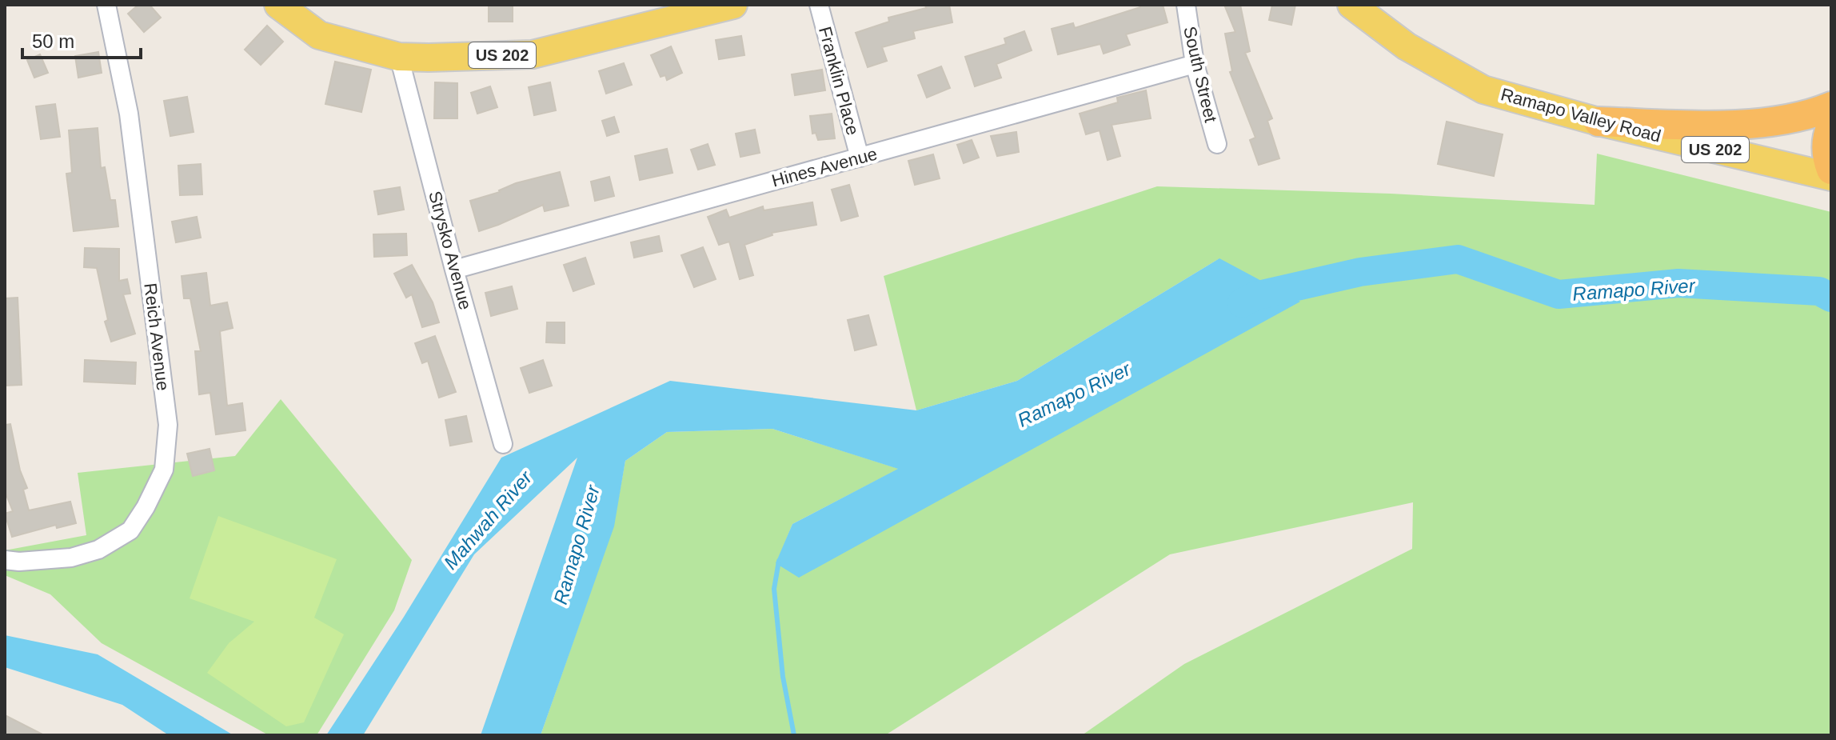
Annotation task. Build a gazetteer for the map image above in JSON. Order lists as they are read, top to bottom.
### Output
{
  "streets": {
    "main road": ["US 202", "Ramapo Valley Road"],
    "street": [
      "South Street",
      "Franklin Place",
      "Hines Avenue",
      "Strysko Avenue",
      "Reich Avenue"
    ]
  },
  "crossings": [
    ["US 202", "Strysko Avenue"],
    ["South Street", "Hines Avenue"],
    ["Franklin Place", "Hines Avenue"],
    ["Hines Avenue", "Strysko Avenue"]
  ],
  "water": ["Ramapo River", "Mahwah River"],
  "scale_bar": "50 m"
}
